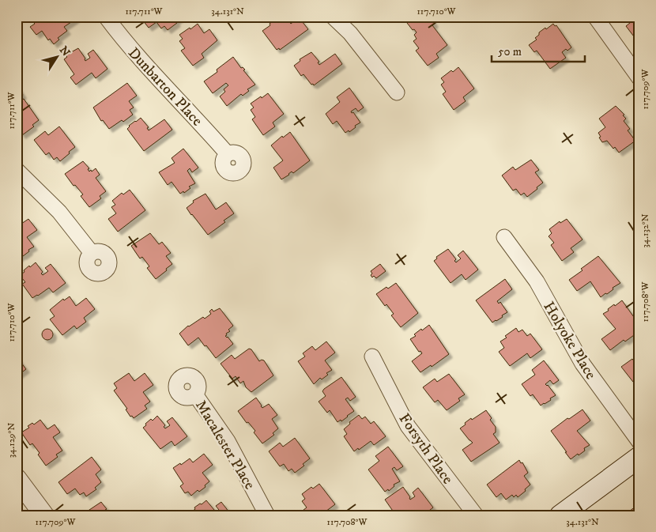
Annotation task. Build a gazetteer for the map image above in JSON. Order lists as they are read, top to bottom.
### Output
{
  "streets": {
    "street": [
      "Dunbarton Place",
      "Holyoke Place",
      "Macalester Place",
      "Forsyth Place"
    ]
  },
  "scale_bar": "50 m",
  "north": "top right",
  "coordinates": [
    "117.711°W",
    "34.131°N",
    "117.710°W",
    "117.709°W",
    "34.132°N",
    "117.708°W",
    "34.129°N"
  ]
}
